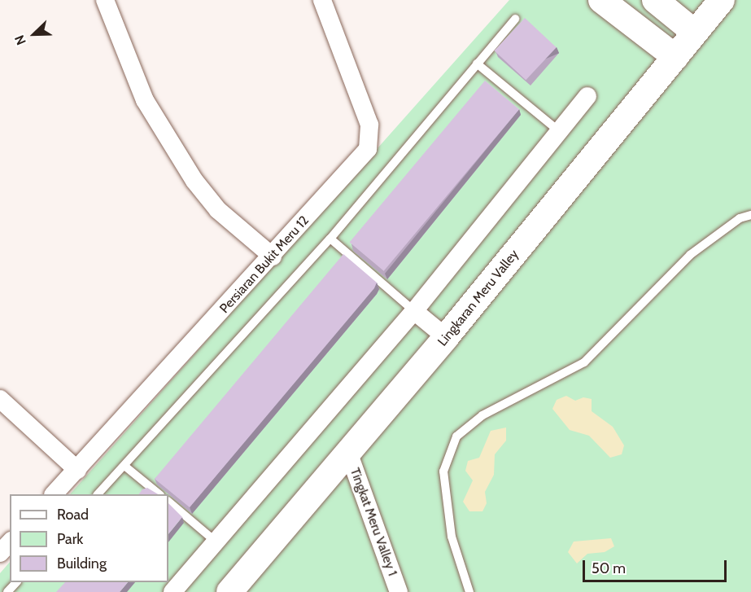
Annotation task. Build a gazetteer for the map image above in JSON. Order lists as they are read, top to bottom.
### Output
{
  "streets": {
    "street": ["Persiaran Bukit Meru 12", "Lingkaran Meru Valley", "Tingkat Meru Valley 1"]
  },
  "crossings": [
    ["Lingkaran Meru Valley", "Tingkat Meru Valley 1"]
  ],
  "legend": ["Road", "Park", "Building"],
  "scale_bar": "50 m",
  "north": "bottom left"
}
